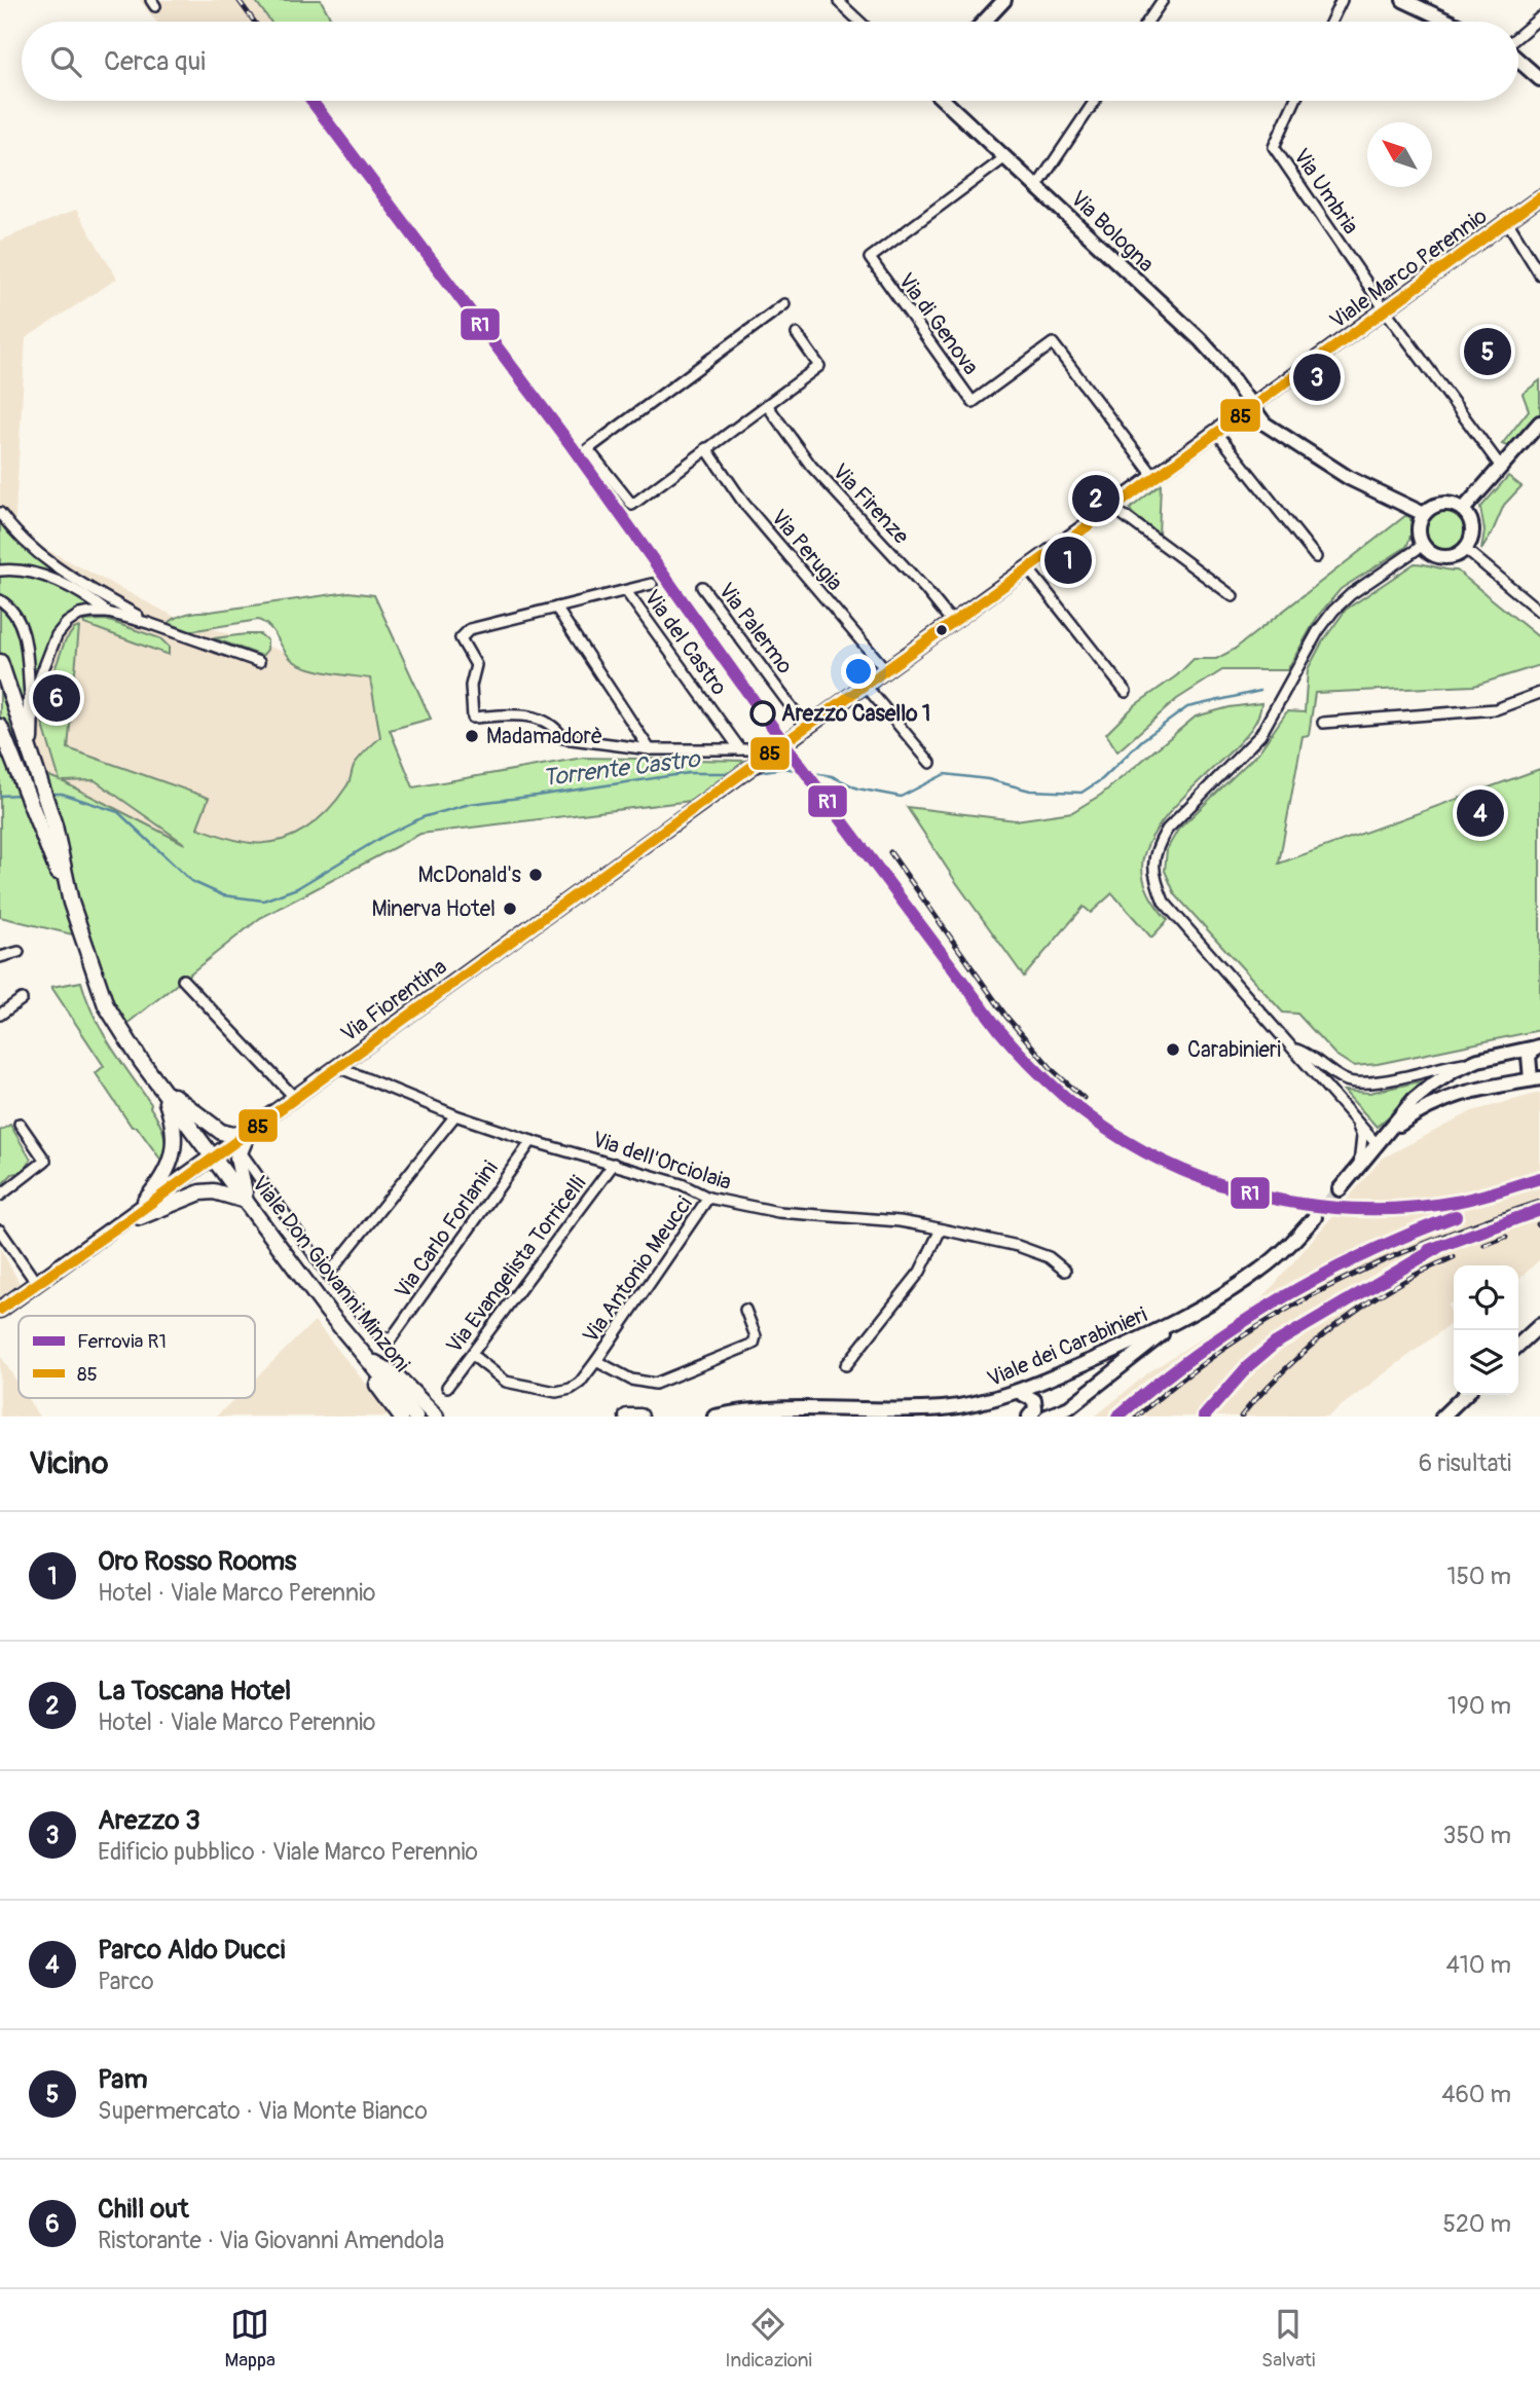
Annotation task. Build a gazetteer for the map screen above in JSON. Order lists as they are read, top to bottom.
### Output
{
  "streets": {
    "main road": [
      "Via Bologna",
      "Viale Marco Perennio",
      "Via Fiorentina",
      "Viale Don Giovanni Minzoni",
      "Viale dei Carabinieri"
    ],
    "street": [
      "Via Umbria",
      "Via di Genova",
      "Via Firenze",
      "Via Perugia",
      "Via Palermo",
      "Via del Castro",
      "Via dell'Orciolaia",
      "Via Carlo Forlanini",
      "Via Evangelista Torricelli",
      "Via Antonio Meucci"
    ]
  },
  "crossings": [
    ["Via Umbria", "Viale Marco Perennio"],
    ["Via Bologna", "Viale Marco Perennio"],
    ["Via Bologna", "Via di Genova"],
    ["Viale Marco Perennio", "Via di Genova"],
    ["Viale Marco Perennio", "Via Firenze"],
    ["Viale Marco Perennio", "Via Perugia"],
    ["Viale Marco Perennio", "Via Palermo"],
    ["Viale Marco Perennio", "Via del Castro"],
    ["Viale Marco Perennio", "Via Fiorentina"],
    ["Via del Castro", "Via Fiorentina"],
    ["Via Fiorentina", "Via dell'Orciolaia"],
    ["Via Fiorentina", "Viale Don Giovanni Minzoni"],
    ["Via dell'Orciolaia", "Via Carlo Forlanini"],
    ["Via dell'Orciolaia", "Via Evangelista Torricelli"],
    ["Via dell'Orciolaia", "Via Antonio Meucci"],
    ["Via Evangelista Torricelli", "Via Antonio Meucci"]
  ],
  "water": ["Torrente Castro"],
  "places": [
    "Arezzo Casello 1",
    "Madamadorè",
    "McDonald's",
    "Minerva Hotel",
    "Carabinieri"
  ],
  "lines": ["rail line R1", "transit line 85"],
  "legend": ["Ferrovia R1", "85"],
  "north": "top left",
  "page": {
    "search": "Cerca qui",
    "pins": [
      "5",
      "3",
      "2",
      "1",
      "6",
      "4"
    ],
    "heading": ["Vicino", "6 risultati"],
    "list": [
      {
        "mark": "1",
        "name": "Oro Rosso Rooms",
        "note": "Hotel · Viale Marco Perennio",
        "value": "150 m"
      },
      {
        "mark": "2",
        "name": "La Toscana Hotel",
        "note": "Hotel · Viale Marco Perennio",
        "value": "190 m"
      },
      {
        "mark": "3",
        "name": "Arezzo 3",
        "note": "Edificio pubblico · Viale Marco Perennio",
        "value": "350 m"
      },
      {
        "mark": "4",
        "name": "Parco Aldo Ducci",
        "note": "Parco",
        "value": "410 m"
      },
      {
        "mark": "5",
        "name": "Pam",
        "note": "Supermercato · Via Monte Bianco",
        "value": "460 m"
      },
      {
        "mark": "6",
        "name": "Chill out",
        "note": "Ristorante · Via Giovanni Amendola",
        "value": "520 m"
      }
    ],
    "nav": ["Mappa", "Indicazioni", "Salvati"]
  }
}
